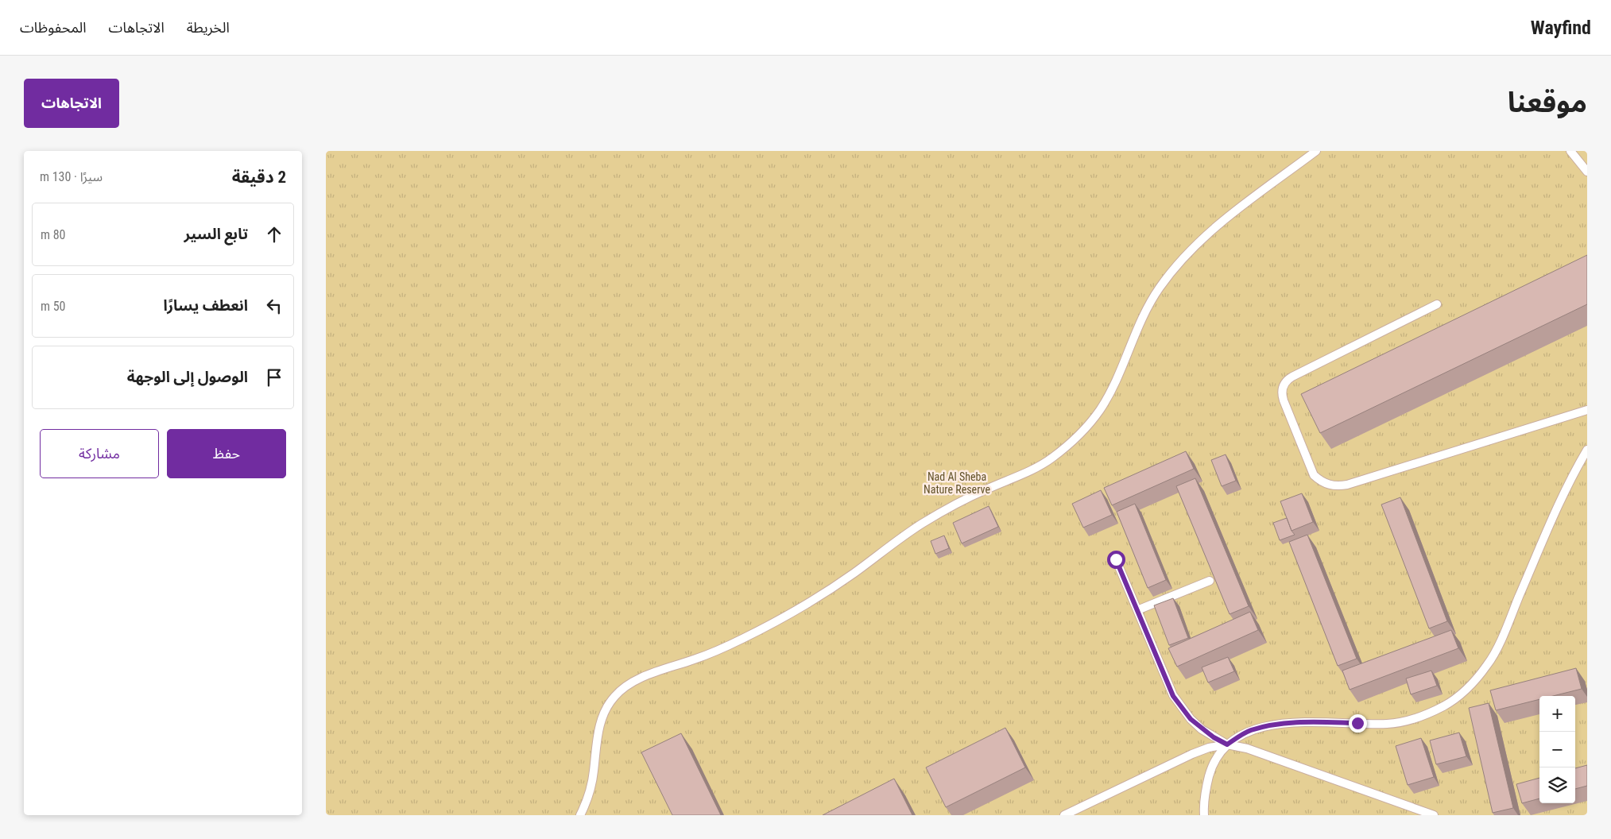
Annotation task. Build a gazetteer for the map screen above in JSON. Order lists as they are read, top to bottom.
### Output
{
  "parks": ["Nad Al Sheba Nature Reserve"],
  "page": {
    "header": "Wayfind",
    "nav": ["الخريطة", "الاتجاهات", "المحفوظات"],
    "title": "موقعنا",
    "buttons": [
      "الاتجاهات",
      ["حفظ", "مشاركة"]
    ],
    "heading": ["2 دقيقة", "سيرًا · 130 m"],
    "list": [
      ["تابع السير", "80 m"],
      ["انعطف يسارًا", "50 m"],
      "الوصول إلى الوجهة"
    ],
    "map_buttons": ["+", "−"]
  }
}
